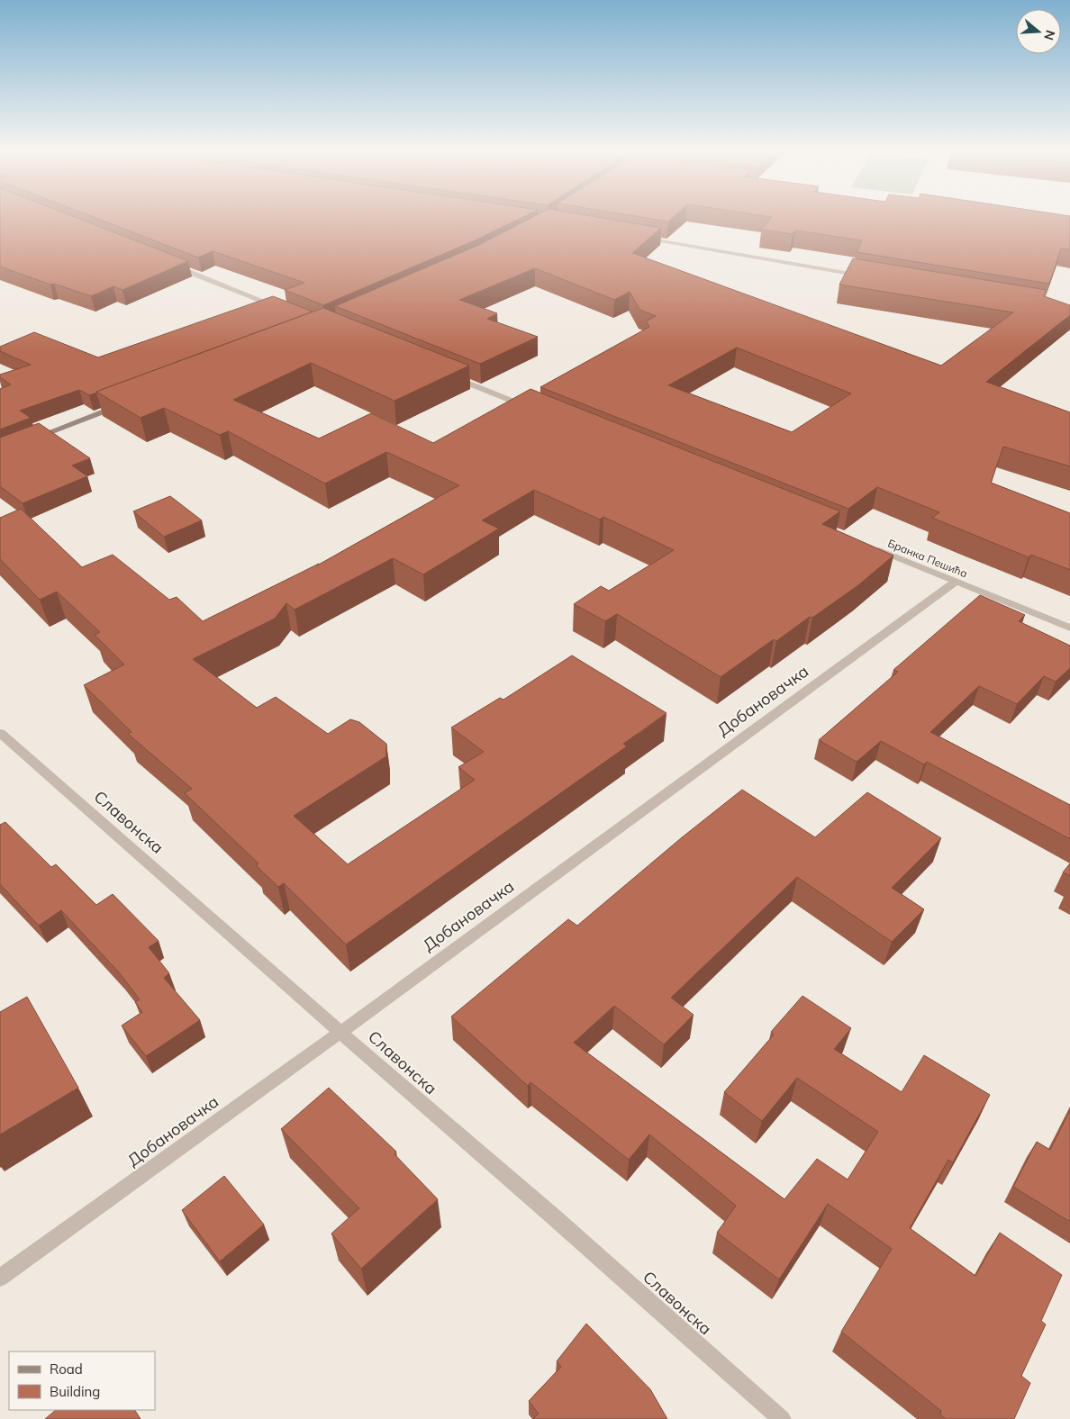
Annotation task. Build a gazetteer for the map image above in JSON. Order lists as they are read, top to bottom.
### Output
{
  "streets": {
    "street": ["Бранка Пешића", "Добановачка", "Славонска"]
  },
  "crossings": [
    ["Бранка Пешића", "Добановачка"],
    ["Добановачка", "Славонска"]
  ],
  "legend": ["Road", "Building"],
  "north": "right"
}
